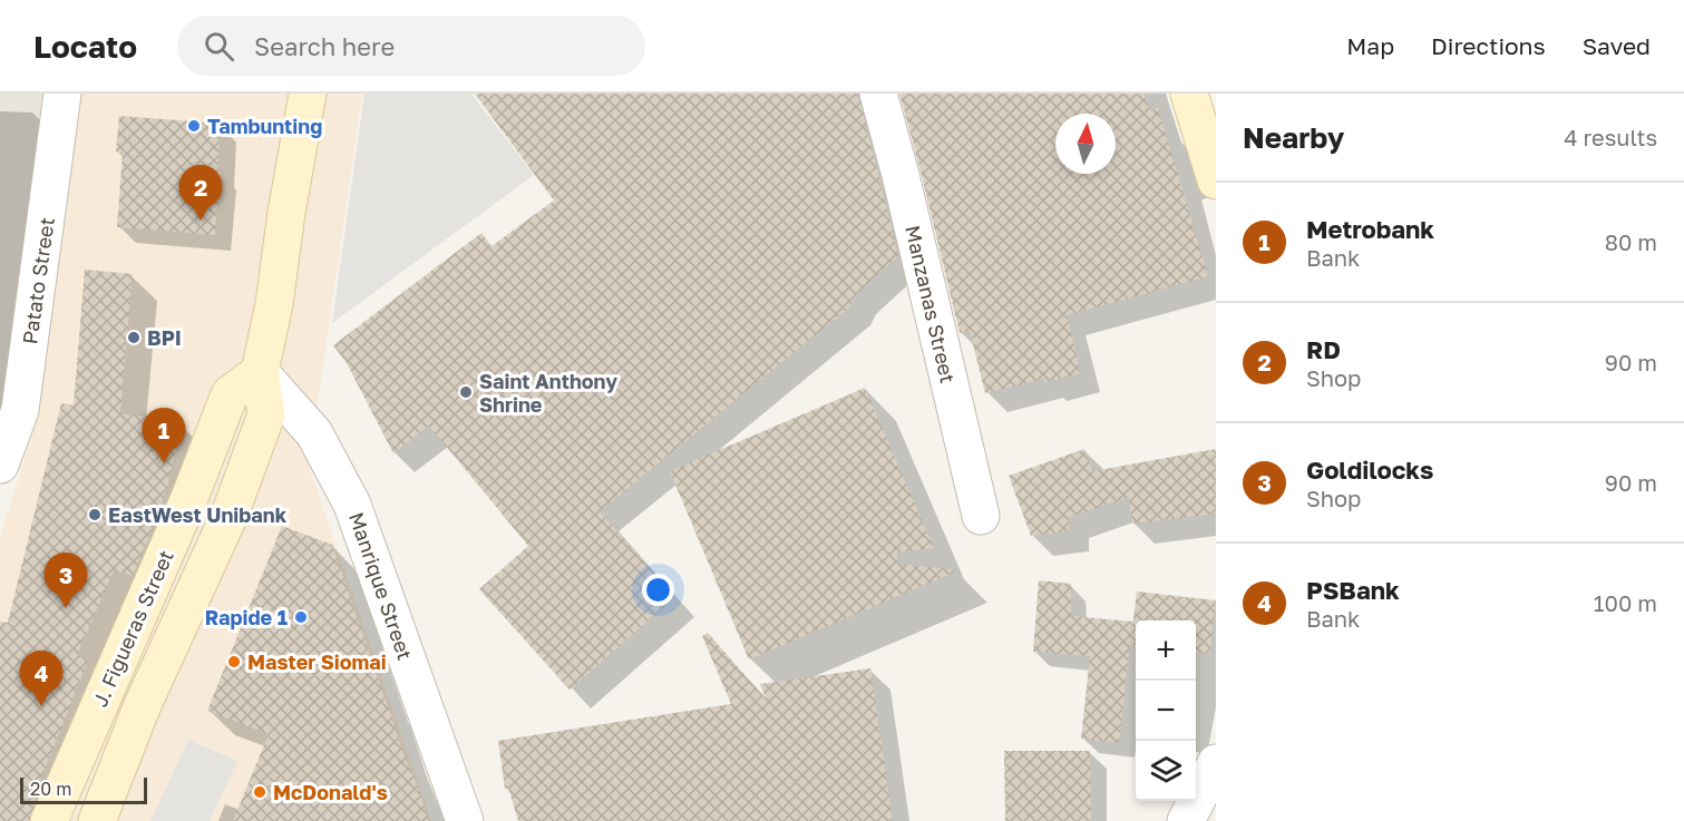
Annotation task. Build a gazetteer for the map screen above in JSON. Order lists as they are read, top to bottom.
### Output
{
  "streets": {
    "street": [
      "Patato Street",
      "Manzanas Street",
      "Manrique Street",
      "J. Figueras Street"
    ]
  },
  "crossings": [
    ["Manrique Street", "J. Figueras Street"]
  ],
  "places": [
    "Tambunting",
    "BPI",
    "Saint Anthony Shrine",
    "EastWest Unibank",
    "Rapide 1",
    "Master Siomai",
    "McDonald's"
  ],
  "scale_bar": "20 m",
  "north": "top",
  "page": {
    "header": "Locato",
    "search": "Search here",
    "nav": ["Map", "Directions", "Saved"],
    "heading": ["Nearby", "4 results"],
    "pins": [
      "2",
      "1",
      "3",
      "4"
    ],
    "list": [
      {
        "mark": "1",
        "name": "Metrobank",
        "note": "Bank",
        "value": "80 m"
      },
      {
        "mark": "2",
        "name": "RD",
        "note": "Shop",
        "value": "90 m"
      },
      {
        "mark": "3",
        "name": "Goldilocks",
        "note": "Shop",
        "value": "90 m"
      },
      {
        "mark": "4",
        "name": "PSBank",
        "note": "Bank",
        "value": "100 m"
      }
    ],
    "map_buttons": ["+", "−"],
    "scale": "20 m"
  }
}
